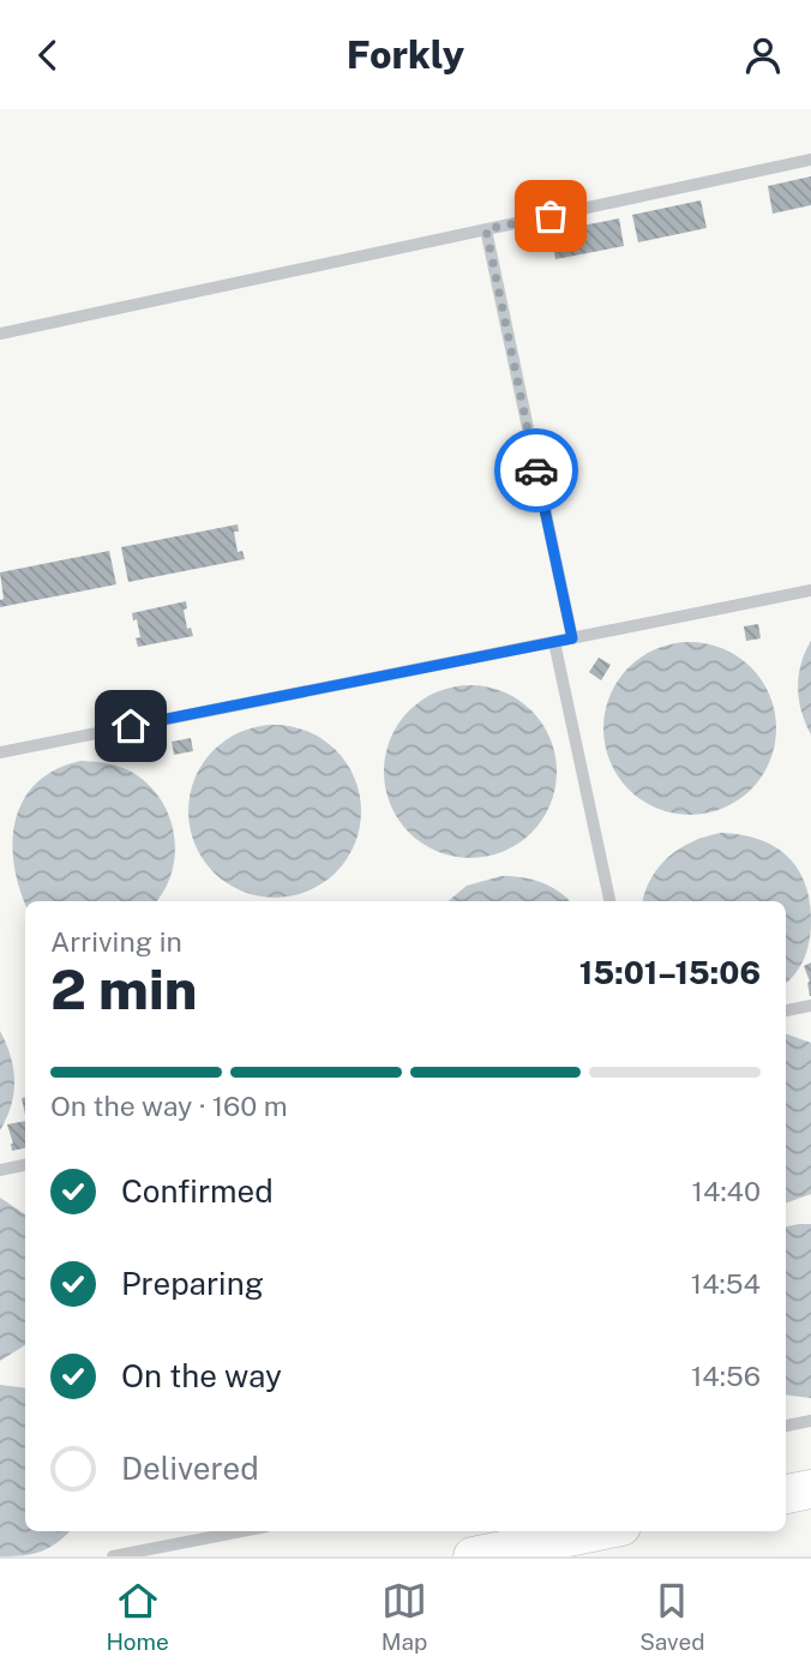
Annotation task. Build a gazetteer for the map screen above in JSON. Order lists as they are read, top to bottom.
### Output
{
  "page": {
    "header": "Forkly",
    "heading": ["2 min", "Arriving in", "15:01–15:06"],
    "bar": "On the way · 160 m",
    "list": [
      ["Confirmed", "14:40"],
      ["Preparing", "14:54"],
      ["On the way", "14:56"],
      "Delivered"
    ],
    "tabs": ["Home", "Map", "Saved"]
  }
}
